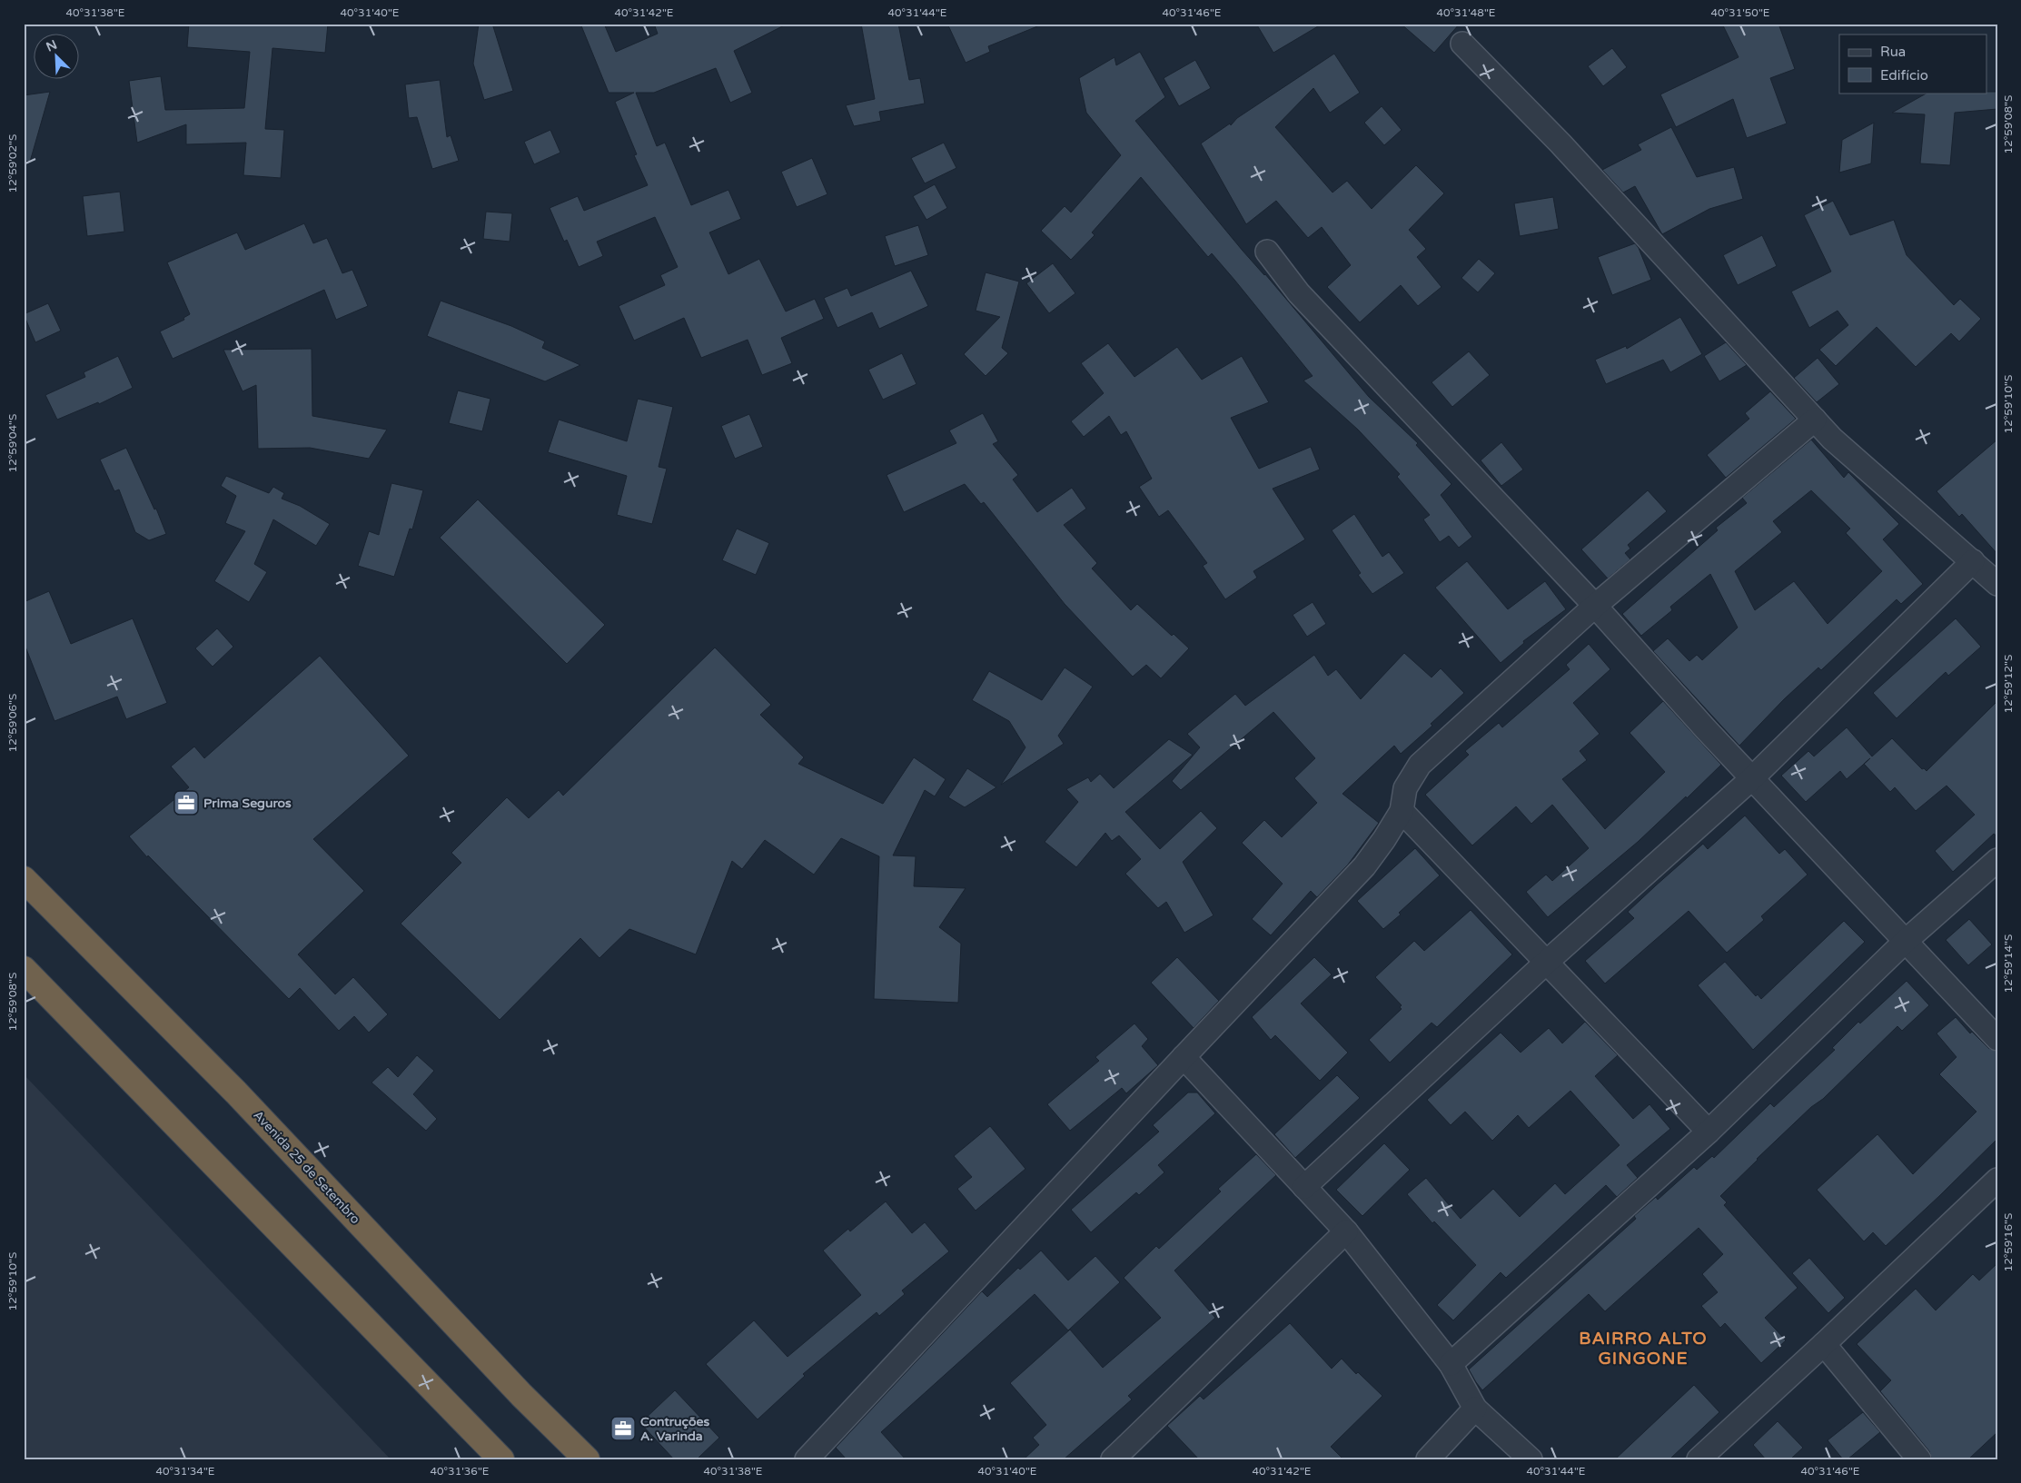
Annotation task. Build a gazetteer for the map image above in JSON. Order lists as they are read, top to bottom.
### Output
{
  "streets": {
    "highway": ["Avenida 25 de Setembro"]
  },
  "districts": ["BAIRRO ALTO GINGONE"],
  "places": {
    "office": ["Prima Seguros", "Contruções A. Varinda"]
  },
  "legend": ["Rua", "Edifício"],
  "north": "top left",
  "coordinates": [
    "40°31'38\"E",
    "40°31'40\"E",
    "40°31'42\"E",
    "40°31'44\"E",
    "40°31'46\"E",
    "40°31'48\"E",
    "40°31'50\"E",
    "12°59'08\"S",
    "12°59'02\"S",
    "12°59'10\"S",
    "12°59'04\"S",
    "12°59'12\"S",
    "12°59'06\"S",
    "12°59'14\"S",
    "12°59'16\"S",
    "40°31'34\"E",
    "40°31'36\"E"
  ]
}
